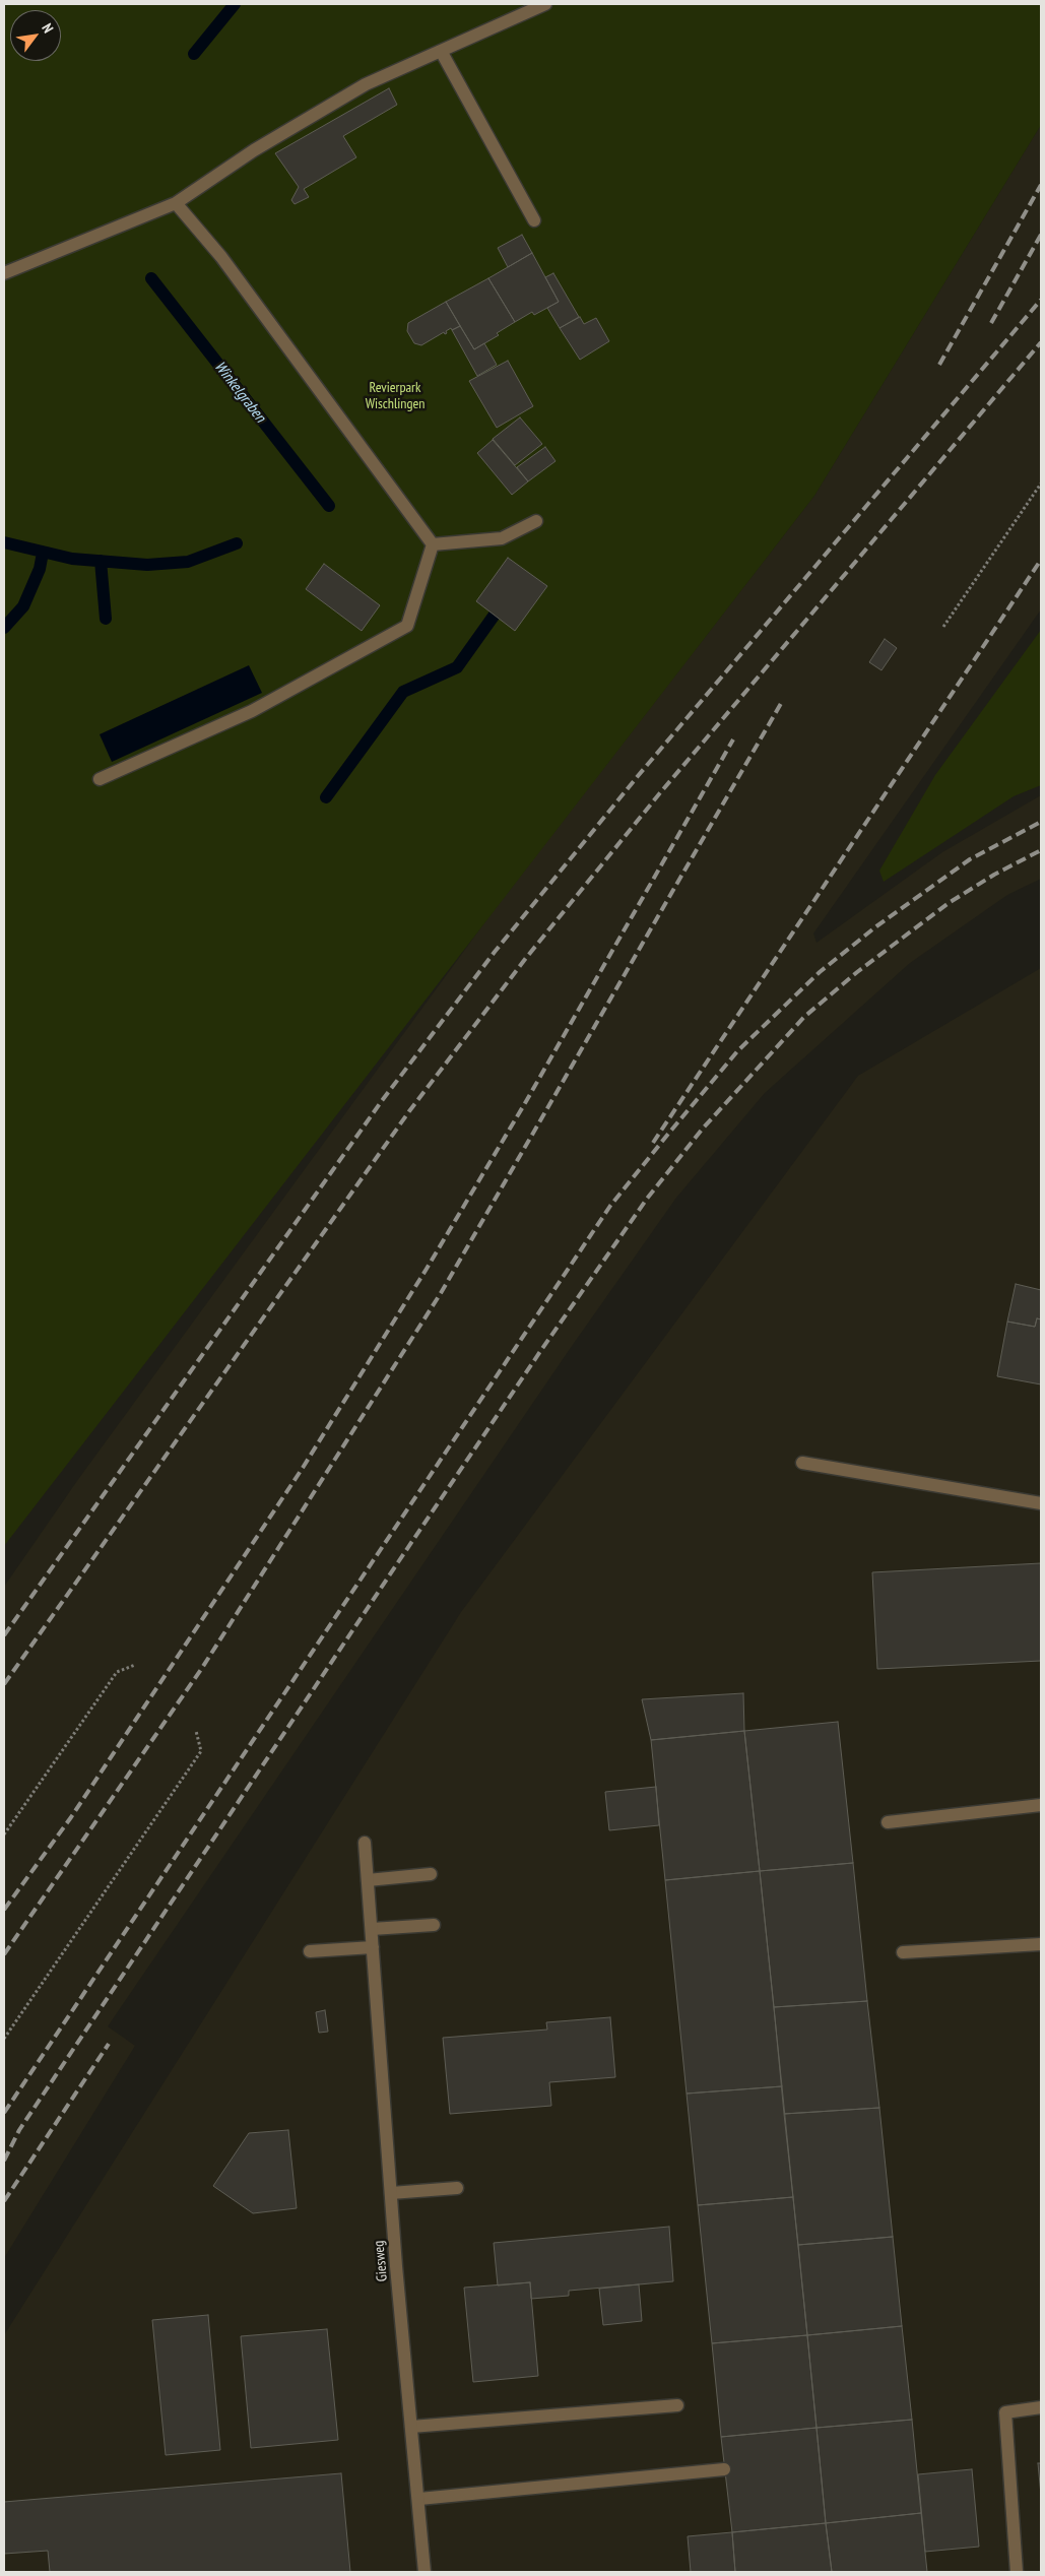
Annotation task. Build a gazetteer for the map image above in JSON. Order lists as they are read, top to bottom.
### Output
{
  "streets": {
    "street": ["Giesweg"]
  },
  "water": ["Winkelgraben"],
  "parks": ["Revierpark Wischlingen"],
  "north": "top right"
}
